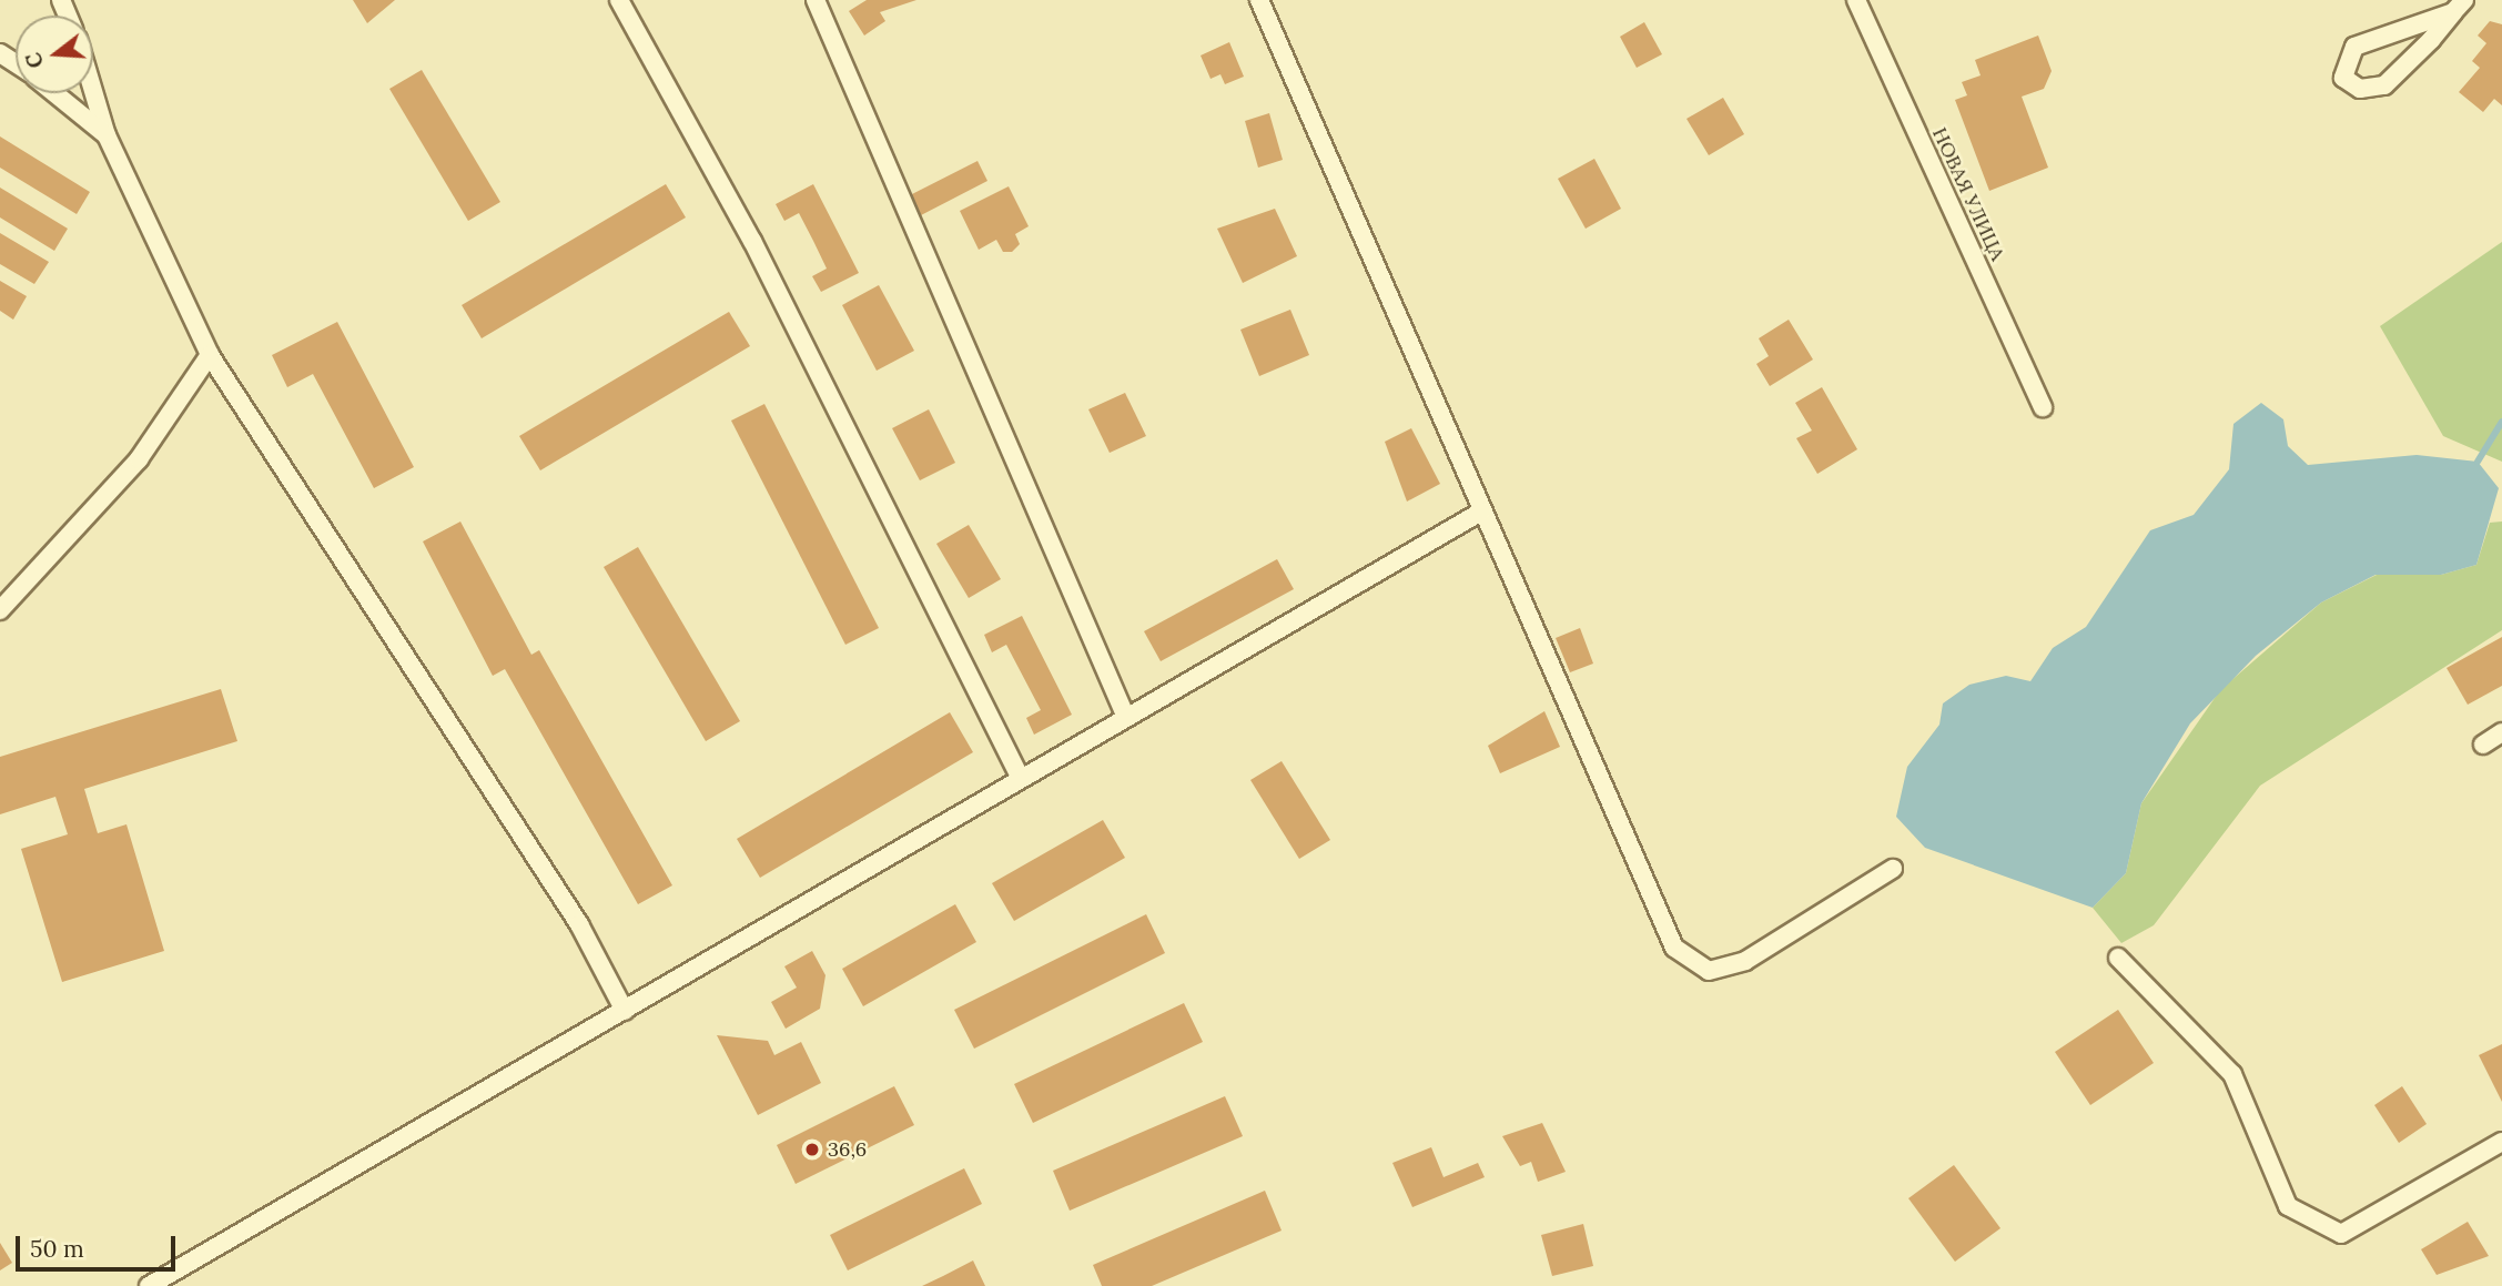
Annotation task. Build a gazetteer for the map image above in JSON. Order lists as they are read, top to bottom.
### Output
{
  "streets": {
    "street": ["НОВАЯ УЛИЦА"]
  },
  "places": ["36,6"],
  "scale_bar": "50 m",
  "north": "left"
}
